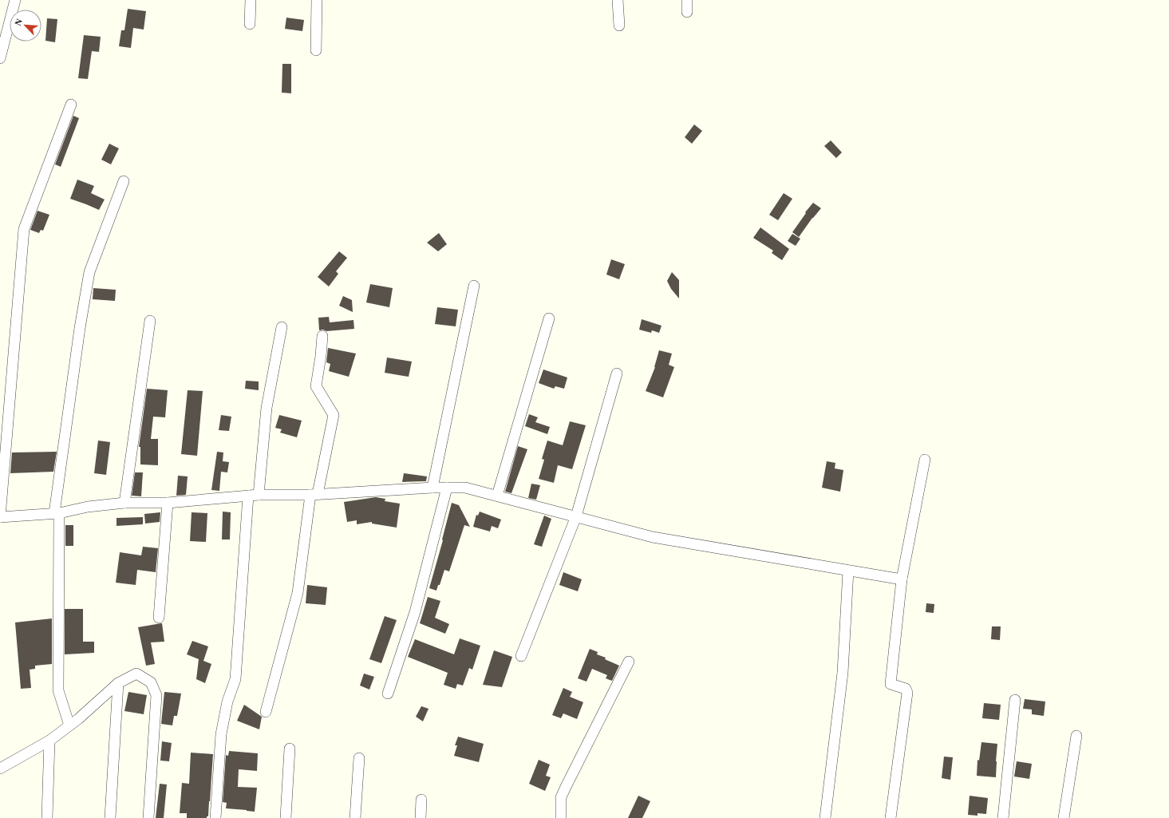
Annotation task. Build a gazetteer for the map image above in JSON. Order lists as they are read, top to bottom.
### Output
{
  "north": "top left"
}
